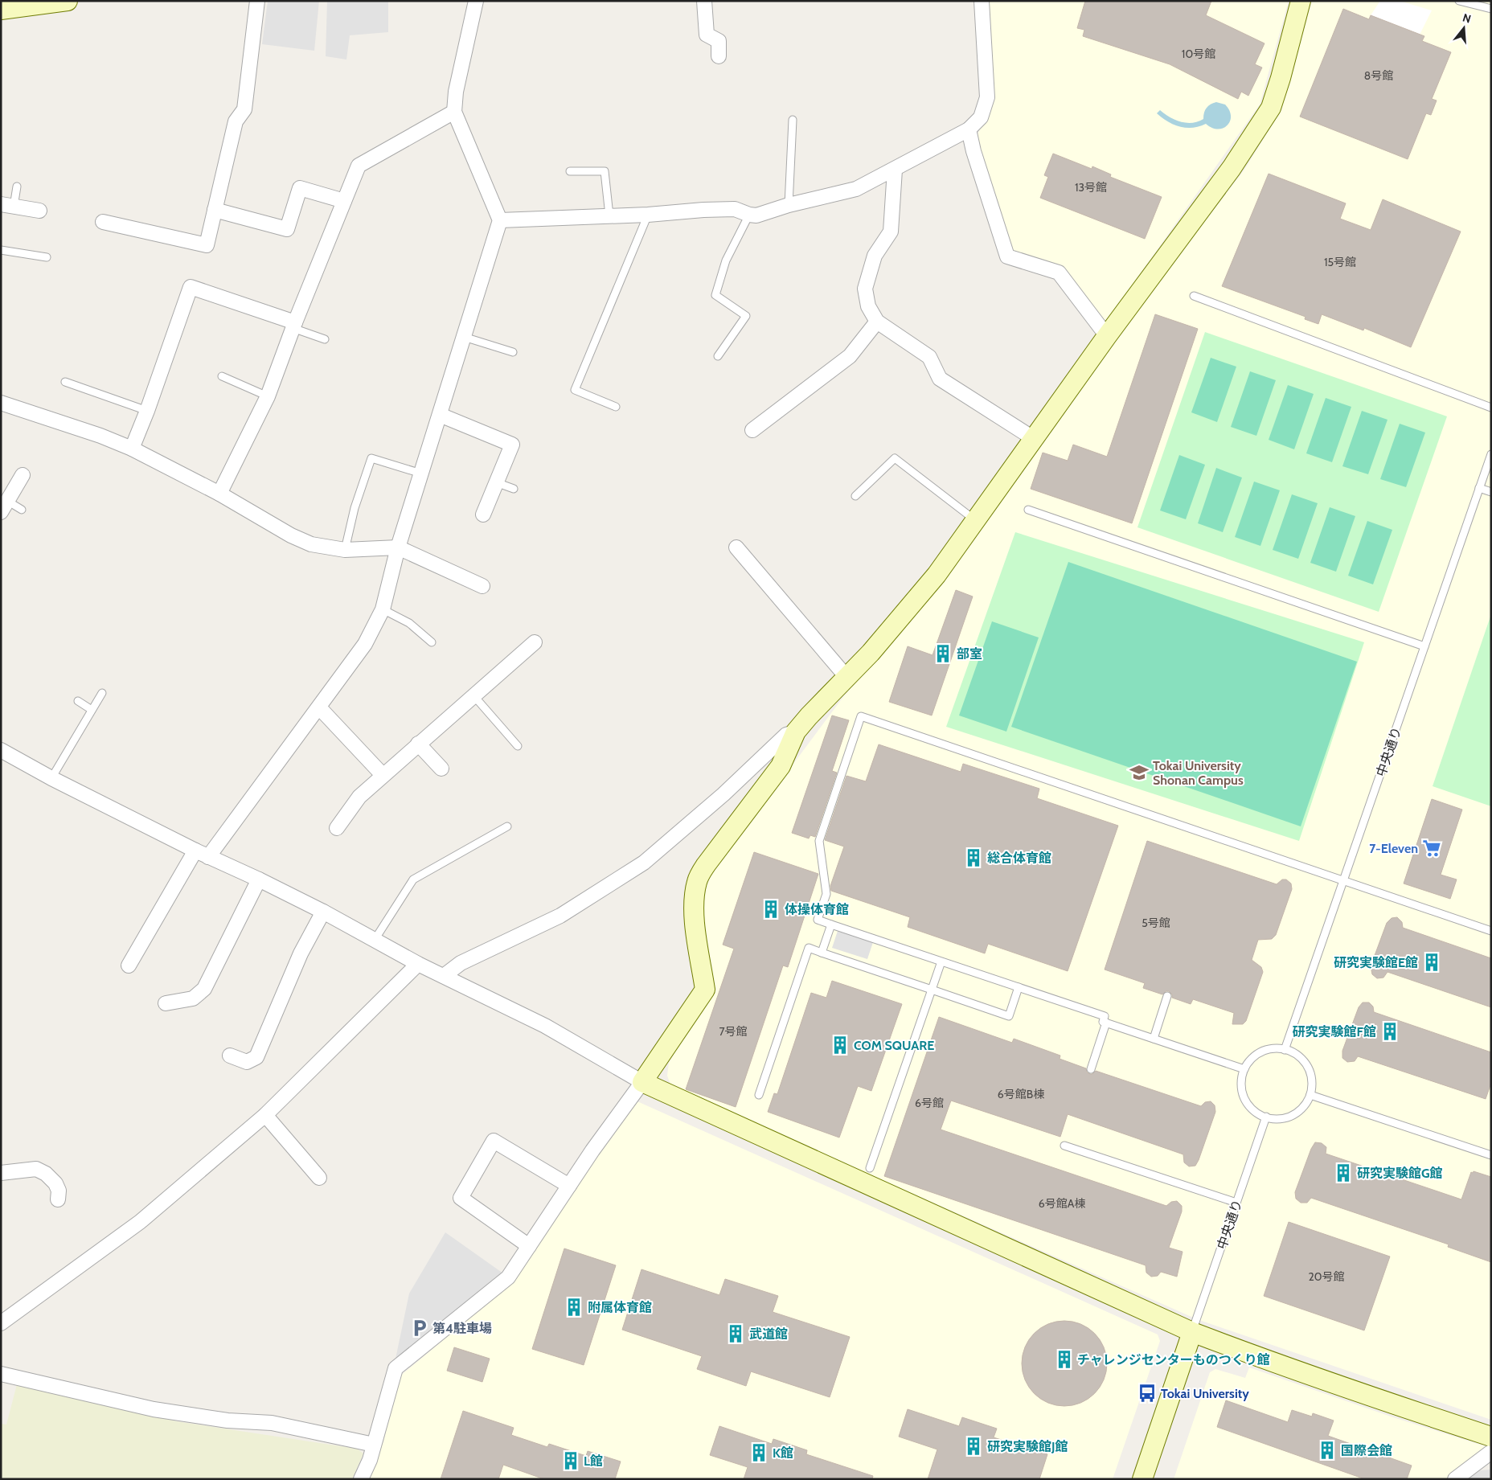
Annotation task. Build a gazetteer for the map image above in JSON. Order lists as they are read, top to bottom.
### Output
{
  "streets": {
    "lane": ["中央通り"]
  },
  "places": {
    "building": [
      "部室",
      "総合体育館",
      "体操体育館",
      "研究実験館E館",
      "研究実験館F館",
      "COM SQUARE",
      "研究実験館G館",
      "附属体育館",
      "武道館",
      "チャレンジセンターものつくり館",
      "研究実験館J館",
      "国際会館",
      "K館",
      "L館"
    ],
    "school or university": ["Tokai University Shonan Campus"],
    "supermarket": ["7-Eleven"],
    "parking": ["第4駐車場"],
    "bus stop": ["Tokai University"]
  },
  "house_numbers": [
    "10号館",
    "8号館",
    "13号館",
    "15号館",
    "5号館",
    "7号館",
    "6号館B棟",
    "6号館",
    "6号館A棟",
    "20号館"
  ],
  "north": "top"
}
